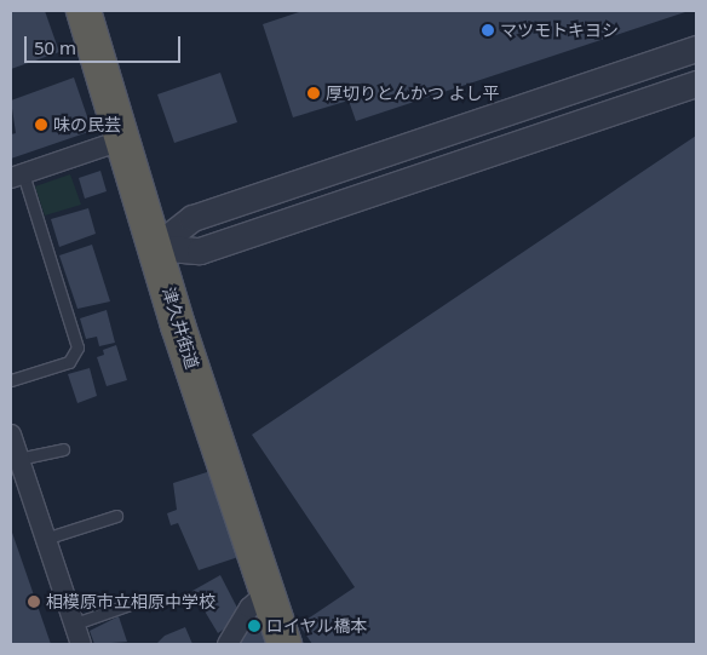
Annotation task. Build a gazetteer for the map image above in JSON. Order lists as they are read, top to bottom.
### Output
{
  "streets": {
    "highway": ["津久井街道"]
  },
  "places": [
    "マツモトキヨシ",
    "厚切りとんかつ よし平",
    "味の民芸",
    "相模原市立相原中学校",
    "ロイヤル橋本"
  ],
  "scale_bar": "50 m"
}
